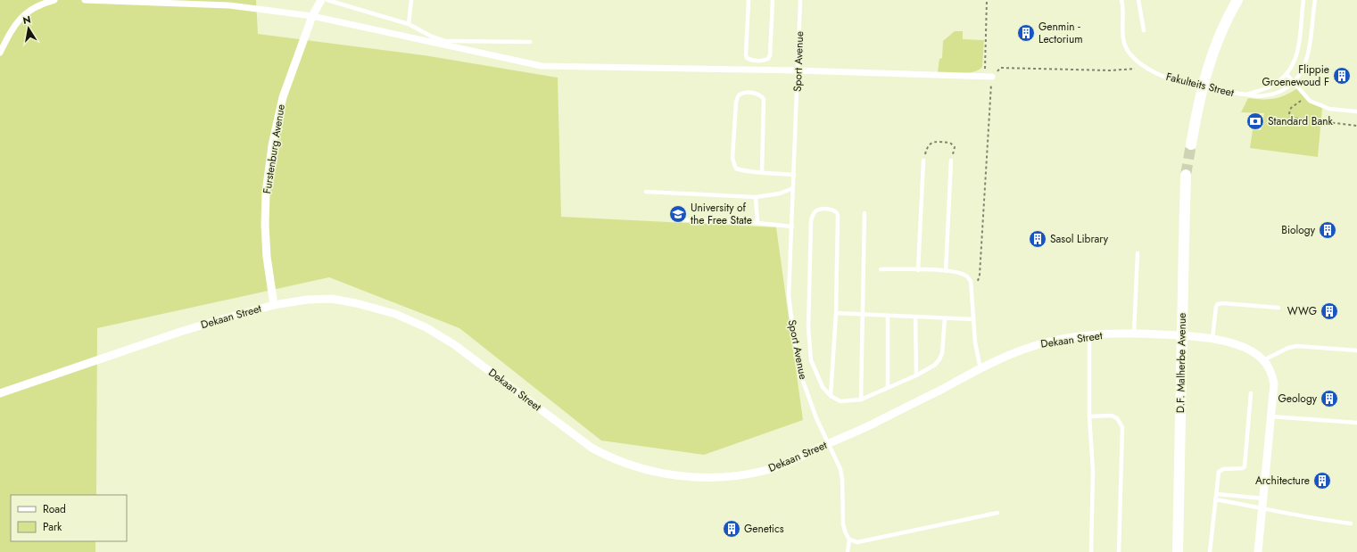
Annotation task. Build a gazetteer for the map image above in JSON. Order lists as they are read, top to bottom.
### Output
{
  "streets": {
    "street": ["Furstenburg Avenue", "Dekaan Street", "D.F. Malherbe Avenue"],
    "lane": ["Sport Avenue", "Fakulteits Street"]
  },
  "crossings": [
    ["Sport Avenue", "Dekaan Street"],
    ["Furstenburg Avenue", "Dekaan Street"]
  ],
  "places": {
    "building": [
      "Genmin - Lectorium",
      "Flippie Groenewoud F",
      "Biology",
      "Sasol Library",
      "WWG",
      "Geology",
      "Architecture",
      "Genetics"
    ],
    "bank": ["Standard Bank"],
    "school or university": ["University of the Free State"]
  },
  "legend": ["Road", "Park"],
  "north": "top"
}
